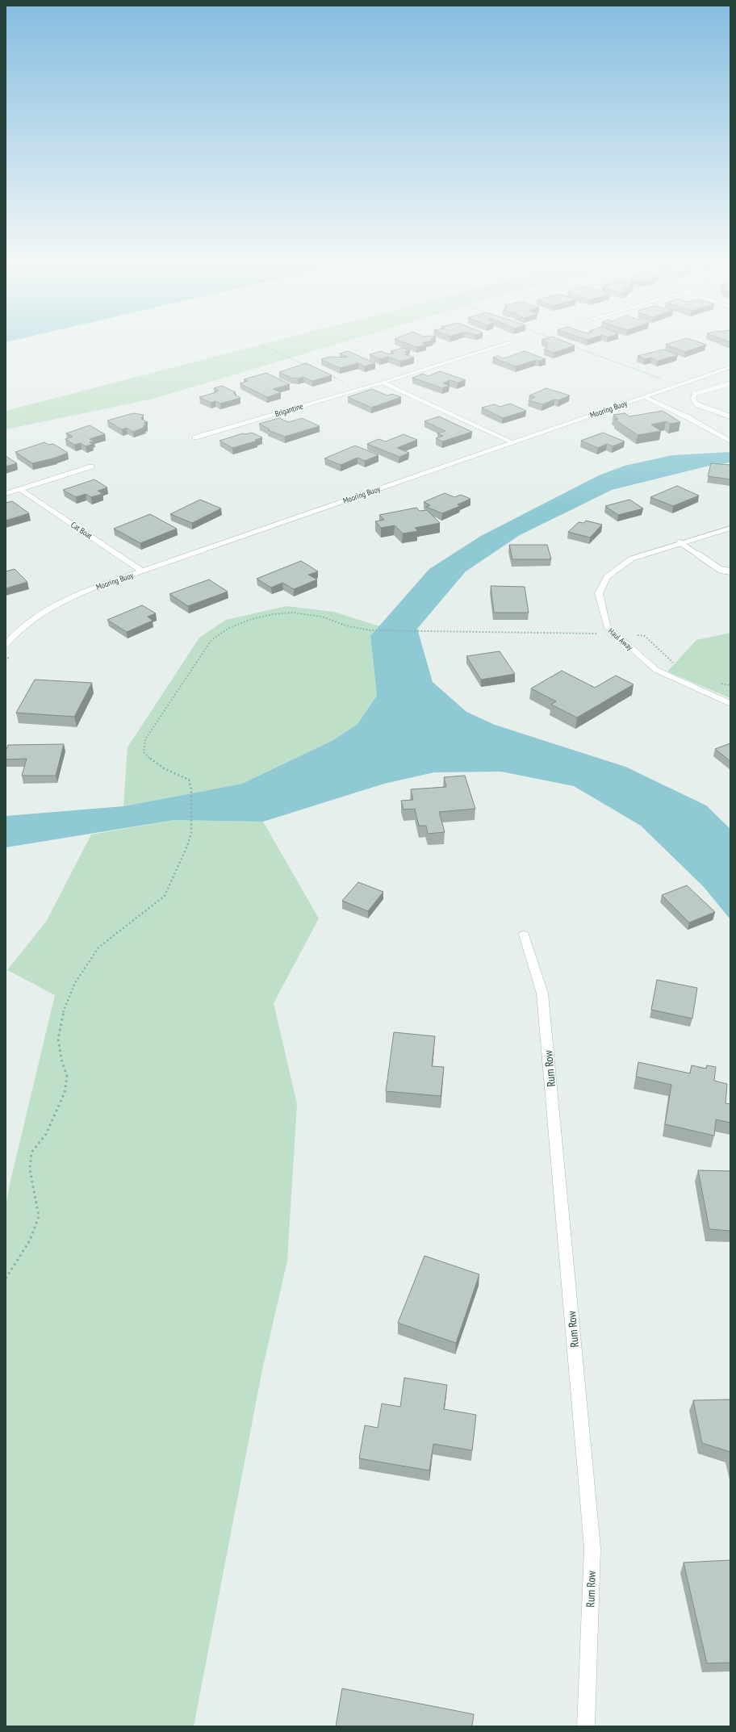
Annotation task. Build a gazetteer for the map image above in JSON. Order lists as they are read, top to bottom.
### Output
{
  "streets": {
    "street": [
      "Mooring Buoy",
      "Brigantine",
      "Cat Boat",
      "Haul Away",
      "Rum Row"
    ]
  },
  "crossings": [
    ["Mooring Buoy", "Cat Boat"]
  ]
}
